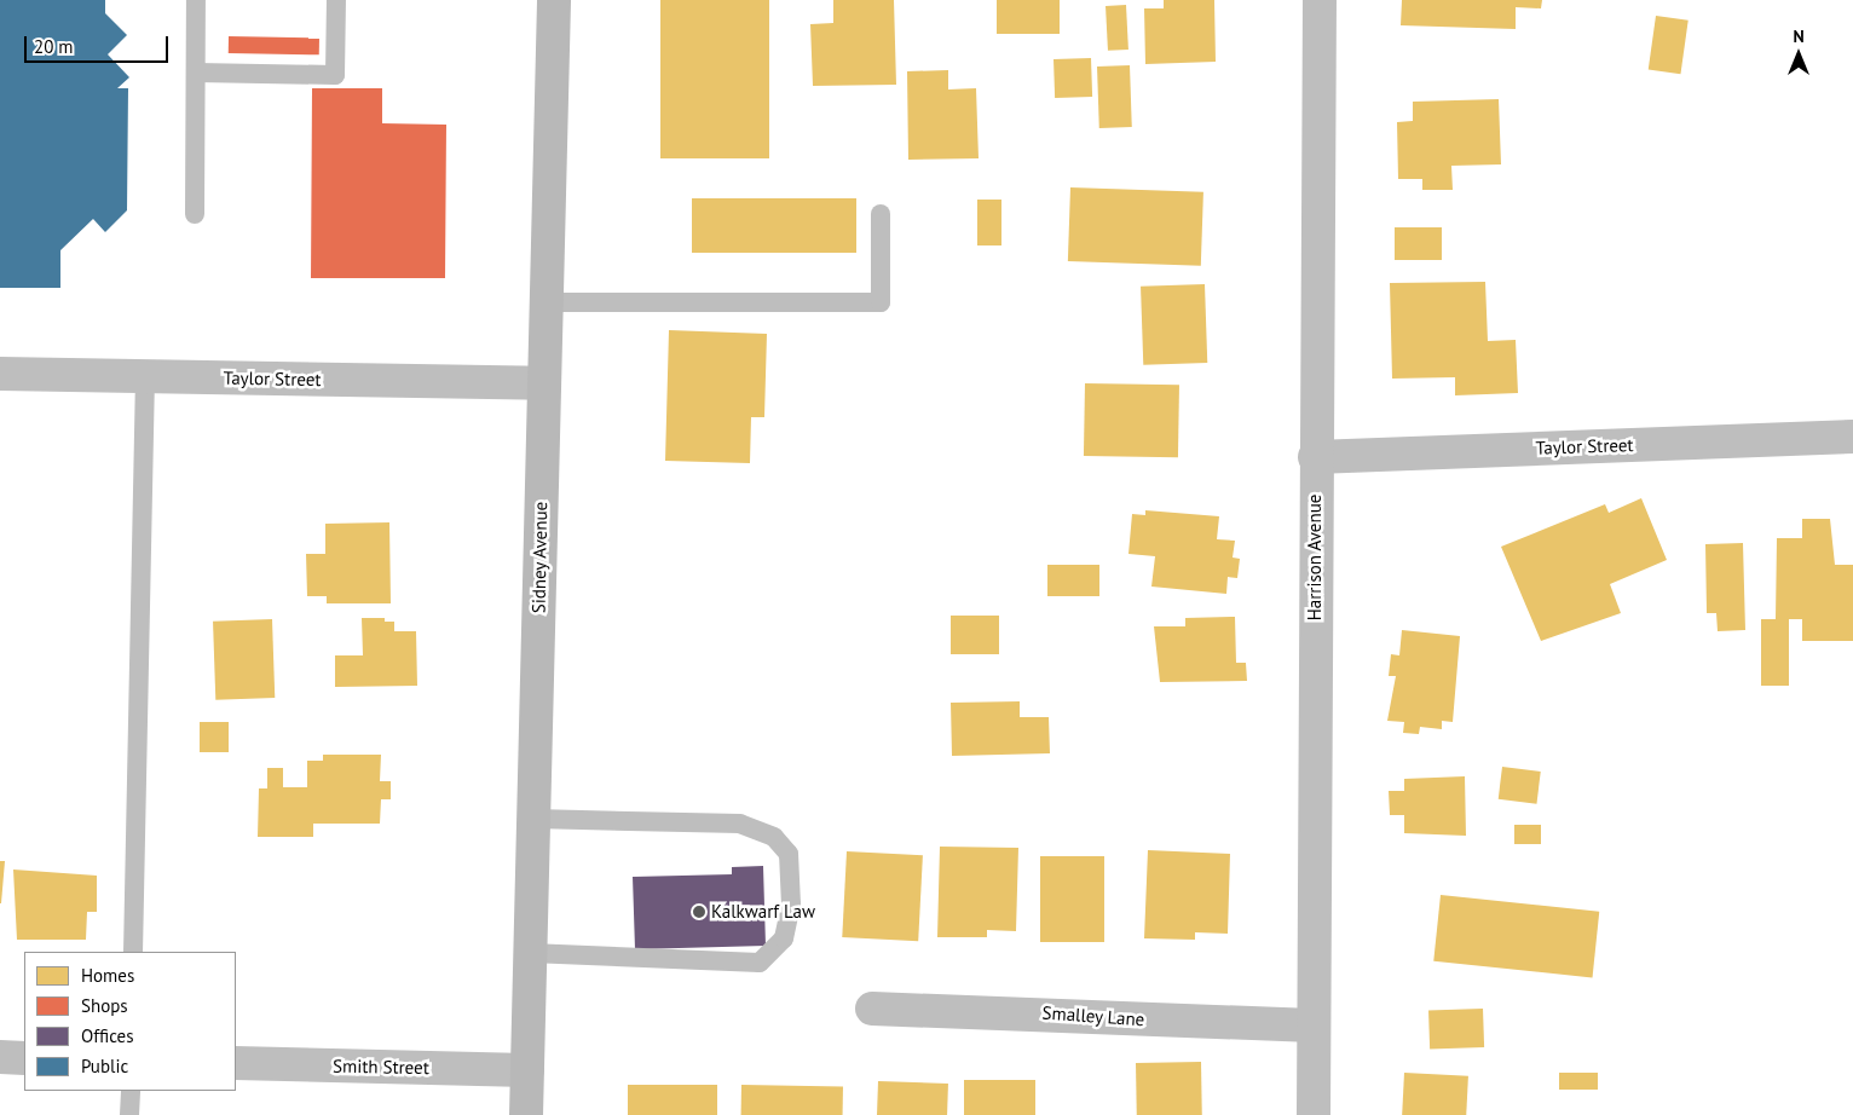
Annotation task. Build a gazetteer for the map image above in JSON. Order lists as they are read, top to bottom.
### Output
{
  "streets": {
    "main road": ["Sidney Avenue"],
    "street": [
      "Taylor Street",
      "Harrison Avenue",
      "Smalley Lane",
      "Smith Street"
    ]
  },
  "crossings": [
    ["Taylor Street", "Sidney Avenue"],
    ["Taylor Street", "Harrison Avenue"],
    ["Sidney Avenue", "Smith Street"],
    ["Harrison Avenue", "Smalley Lane"]
  ],
  "places": ["Kalkwarf Law"],
  "legend": [
    "Homes",
    "Shops",
    "Offices",
    "Public"
  ],
  "scale_bar": "20 m",
  "north": "top"
}
